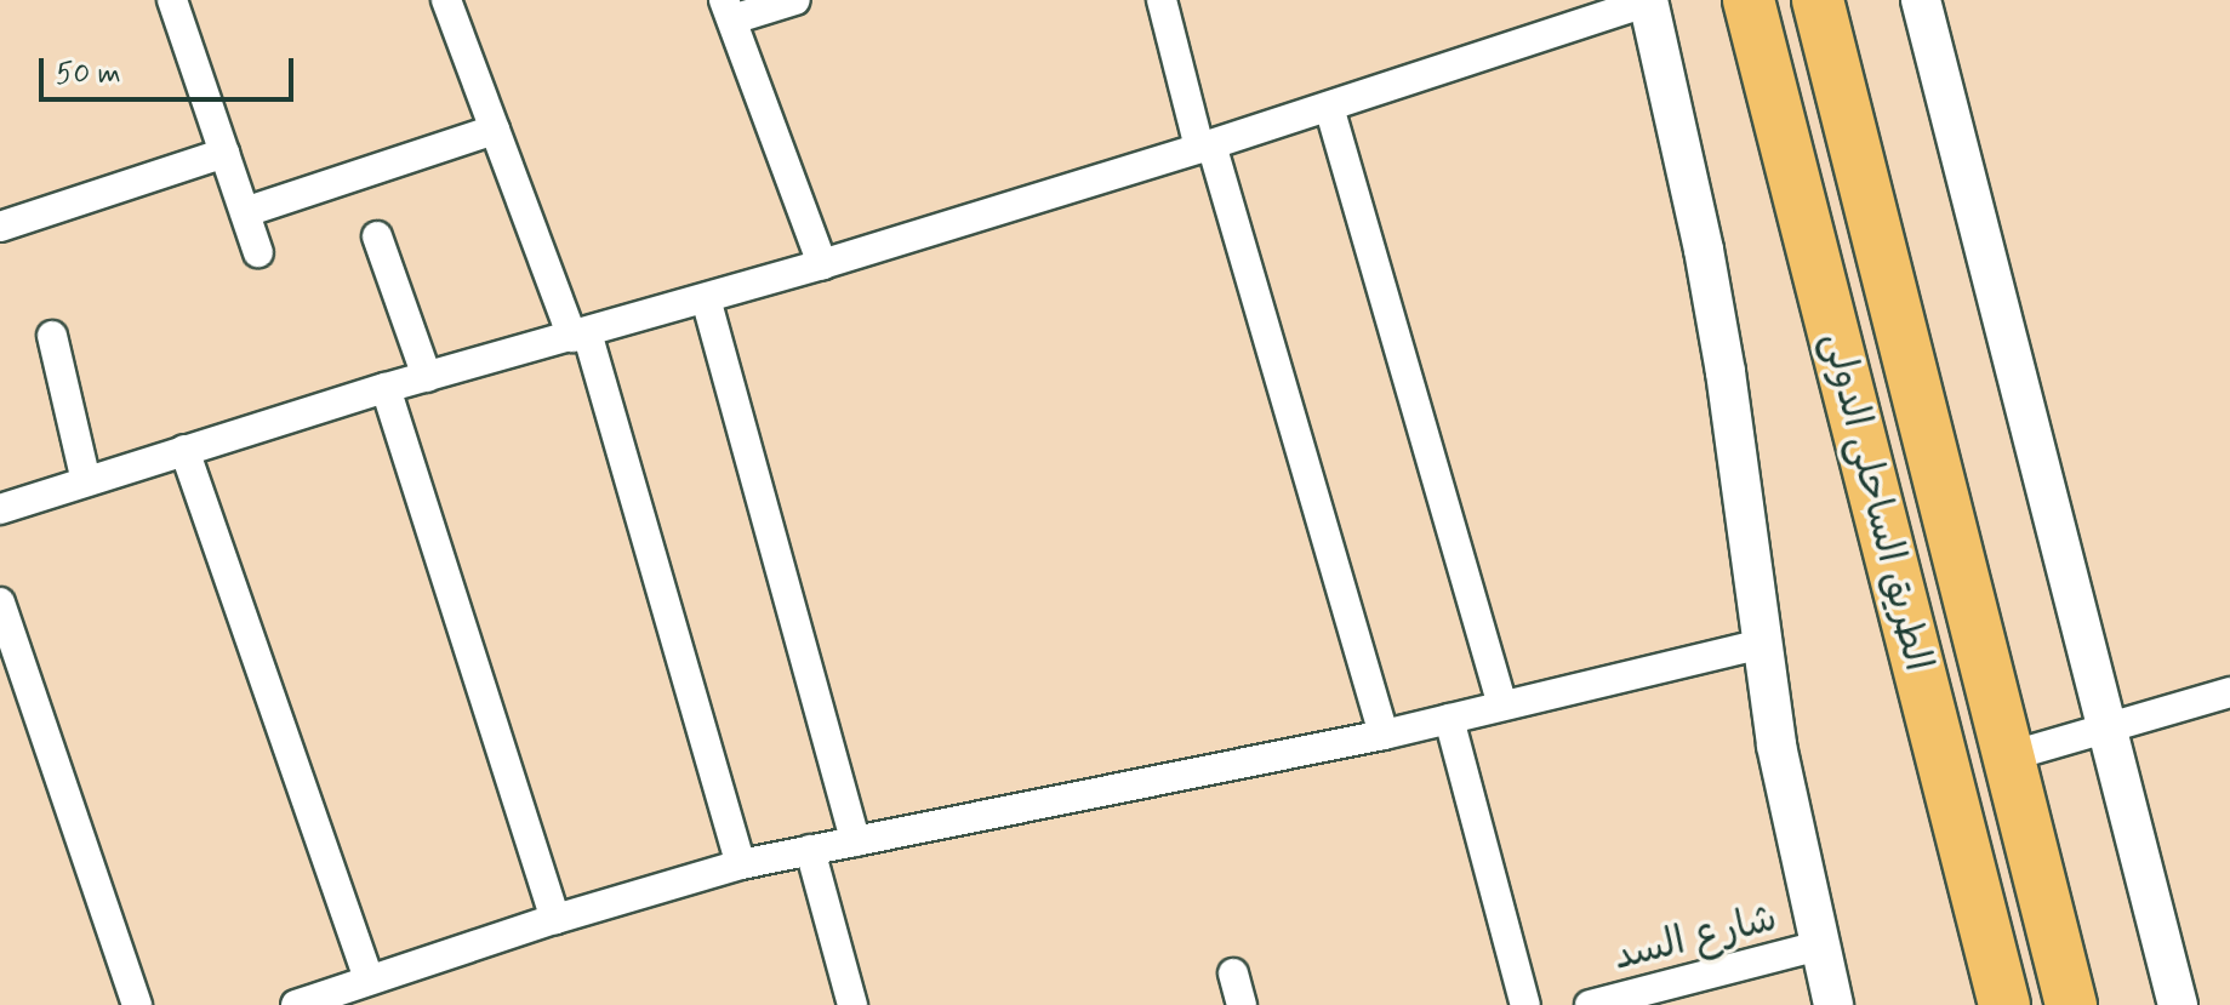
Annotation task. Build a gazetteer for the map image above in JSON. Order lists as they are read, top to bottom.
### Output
{
  "streets": {
    "highway": ["الطريق الساحلى الدولى"],
    "street": ["شارع السد"]
  },
  "scale_bar": "50 m"
}
